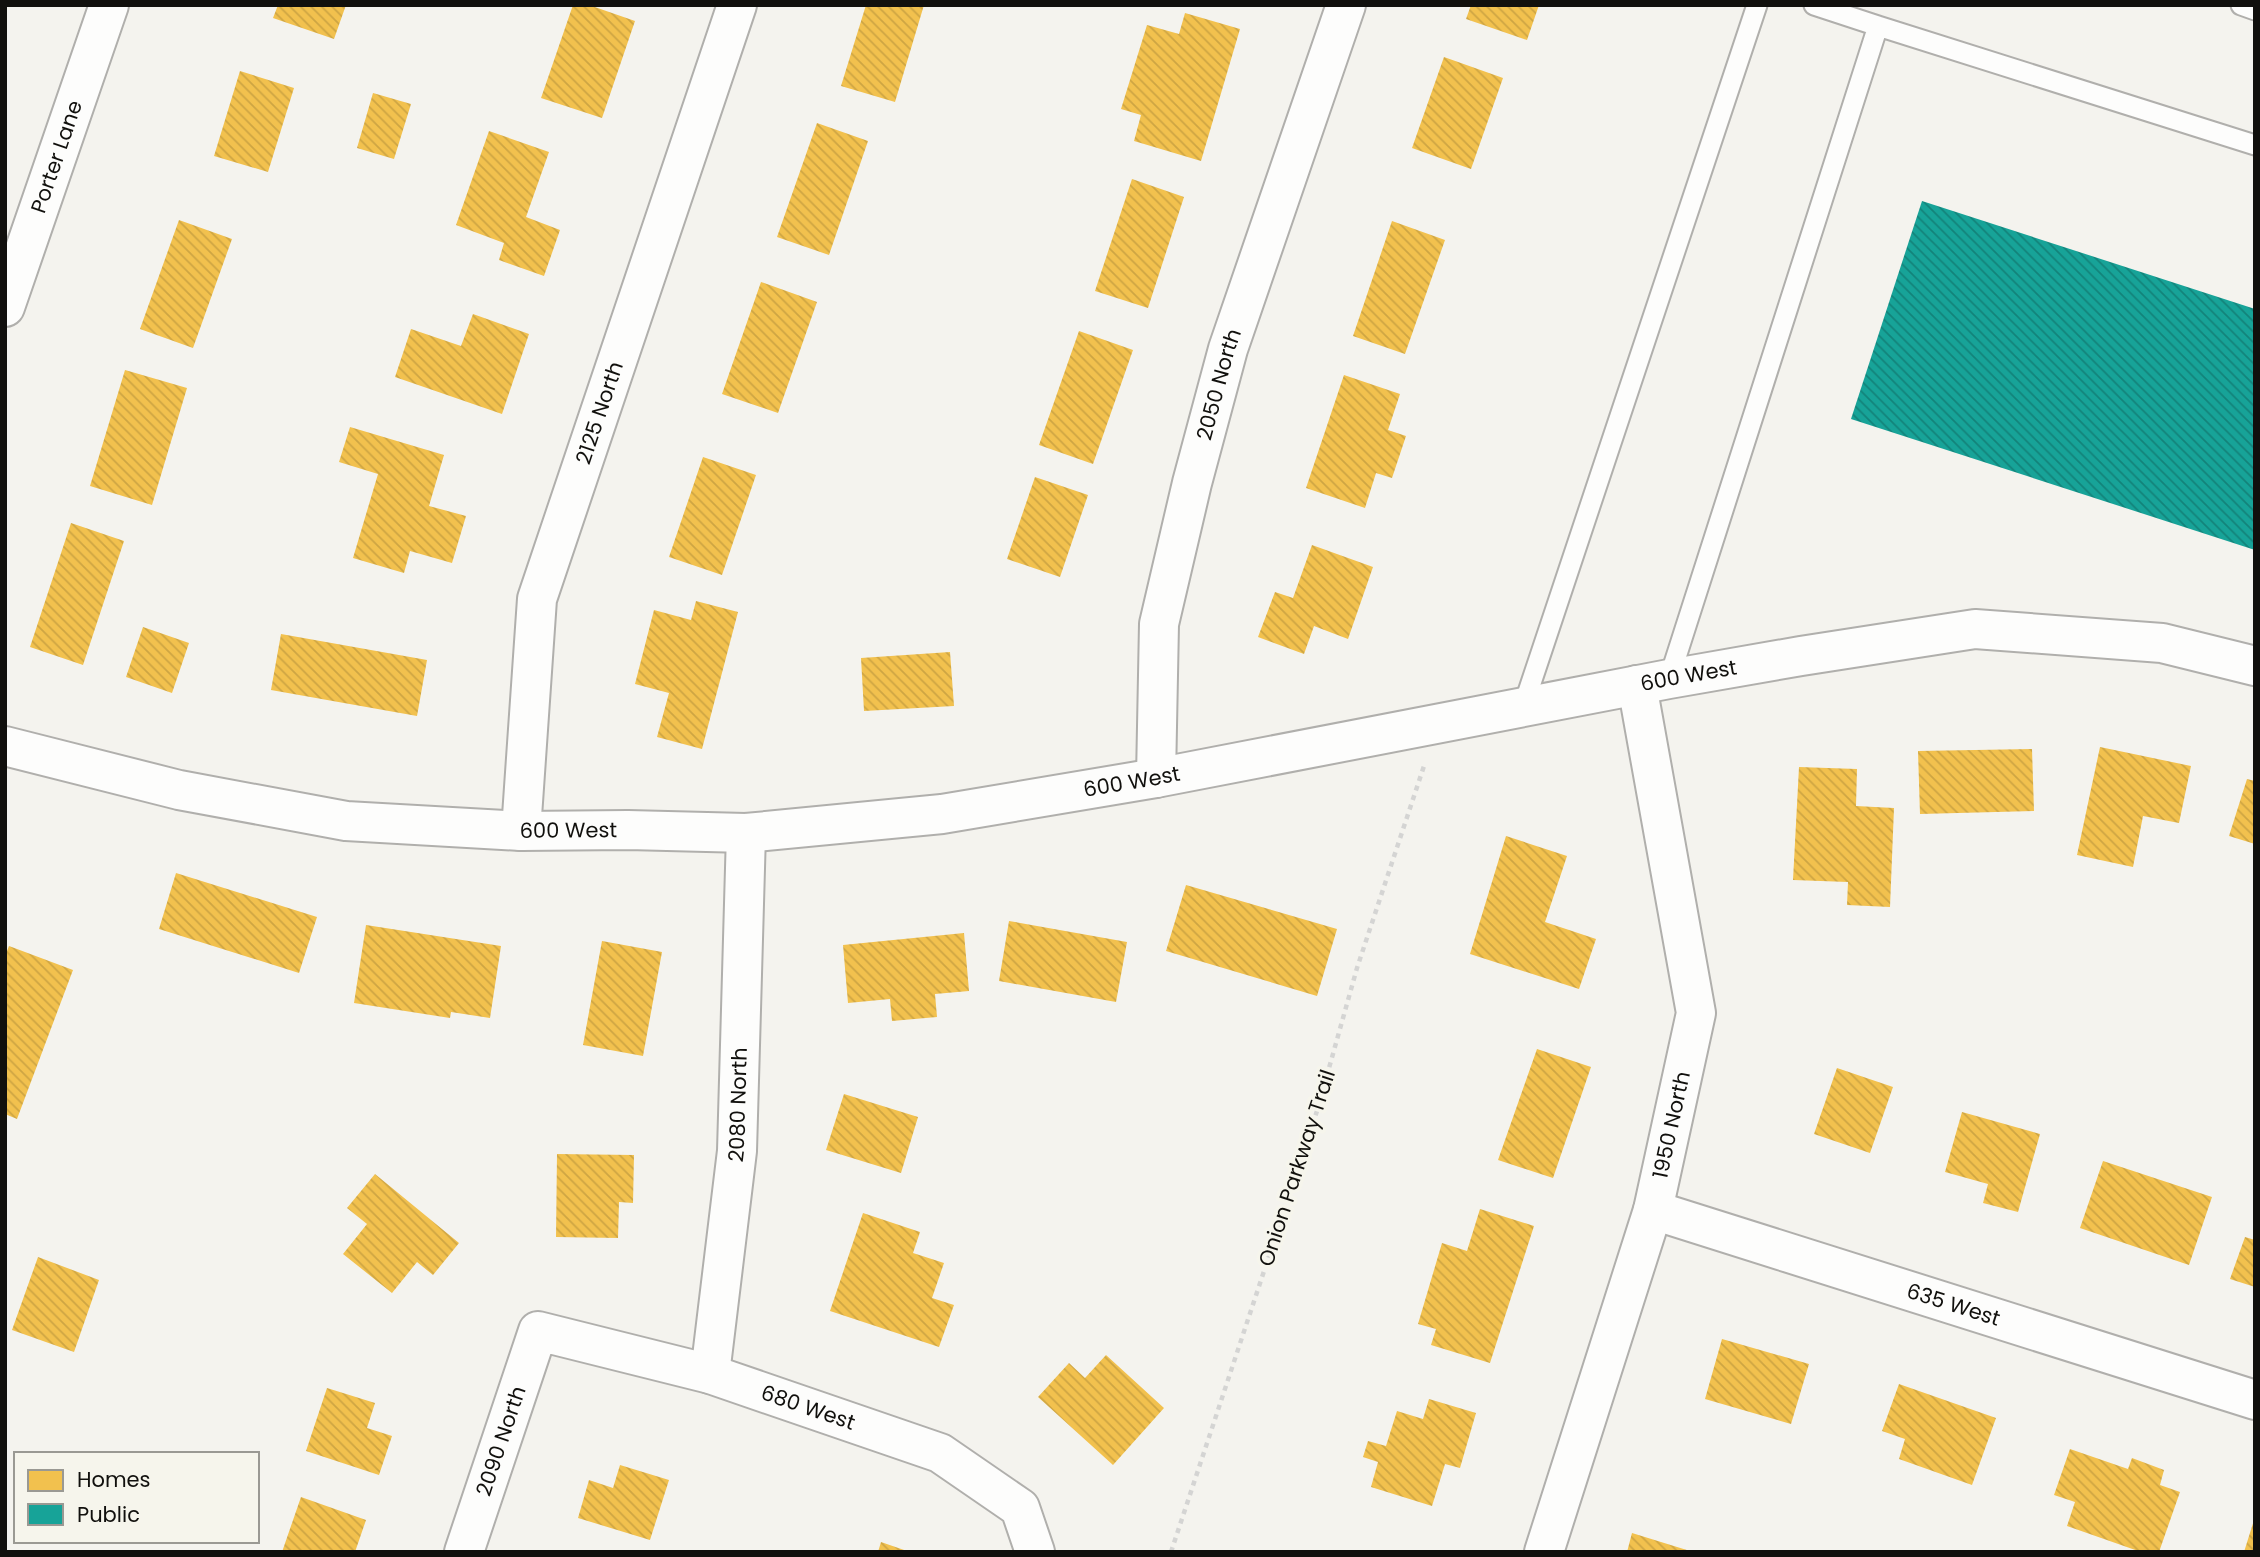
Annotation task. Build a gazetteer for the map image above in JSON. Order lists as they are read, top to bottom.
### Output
{
  "streets": {
    "street": [
      "Porter Lane",
      "2050 North",
      "2125 North",
      "600 West",
      "2080 North",
      "1950 North",
      "635 West",
      "680 West",
      "2090 North"
    ],
    "path": ["Onion Parkway Trail"]
  },
  "crossings": [
    ["2050 North", "600 West"],
    ["2125 North", "600 West"],
    ["600 West", "2080 North"],
    ["600 West", "1950 North"],
    ["2080 North", "680 West"],
    ["1950 North", "635 West"],
    ["680 West", "2090 North"]
  ],
  "legend": ["Homes", "Public"]
}
